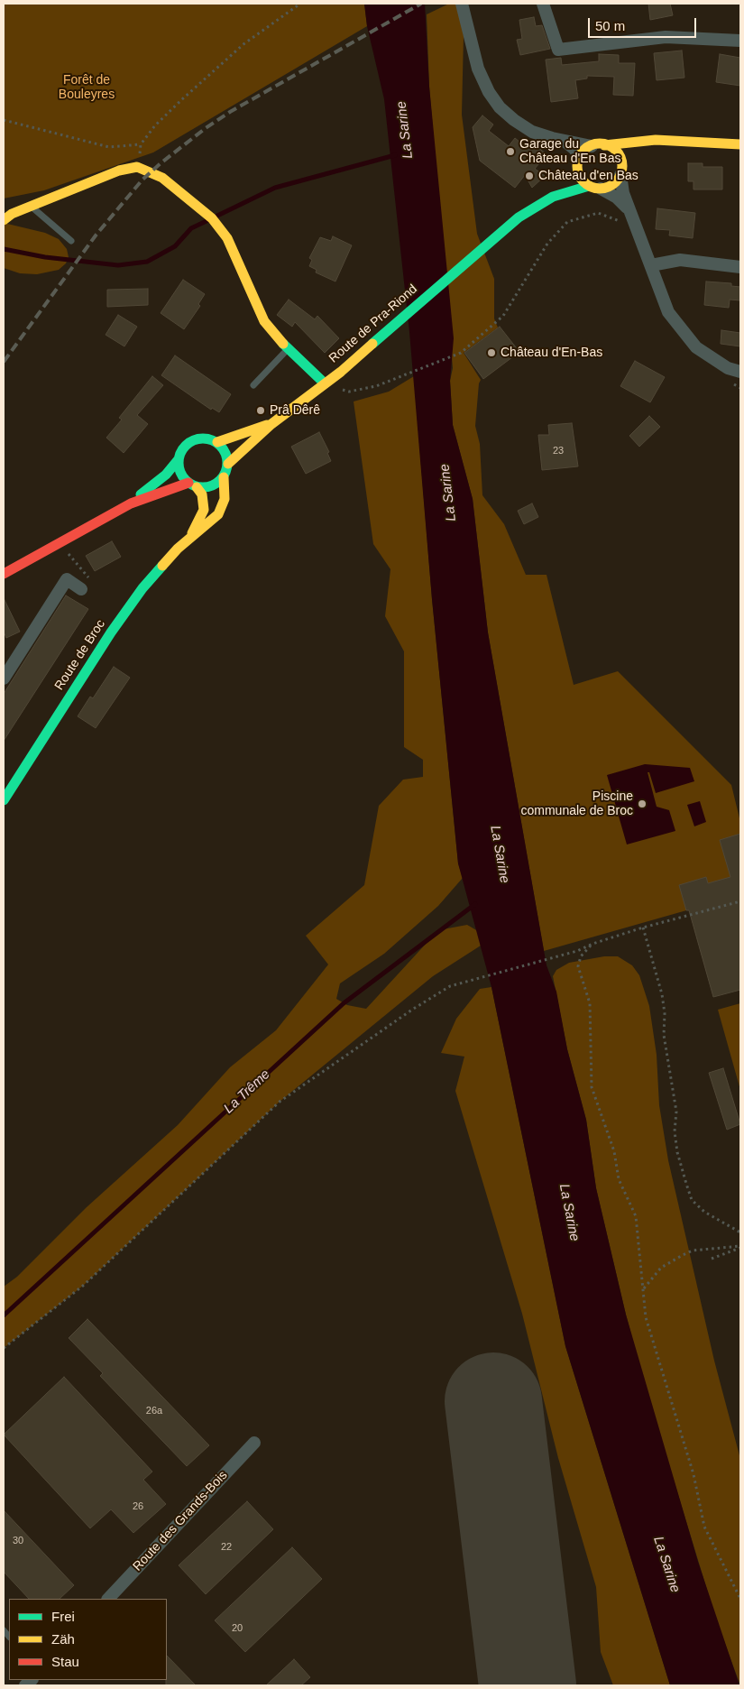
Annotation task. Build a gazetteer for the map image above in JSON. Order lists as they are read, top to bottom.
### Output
{
  "streets": {
    "main road": ["Route de Pra-Riond", "Route de Broc"],
    "street": ["Route des Grands-Bois"]
  },
  "crossings": [
    ["Route de Pra-Riond", "Route de Broc"]
  ],
  "water": ["La Sarine", "La Trême"],
  "parks": ["Forêt de Bouleyres"],
  "places": [
    "Garage du Château d'En Bas",
    "Château d'en Bas",
    "Château d'En-Bas",
    "Prâ Dêrê",
    "Piscine communale de Broc"
  ],
  "house_numbers": [
    "23",
    "26a",
    "26",
    "30",
    "22",
    "20"
  ],
  "legend": ["Frei", "Zäh", "Stau"],
  "scale_bar": "50 m"
}
